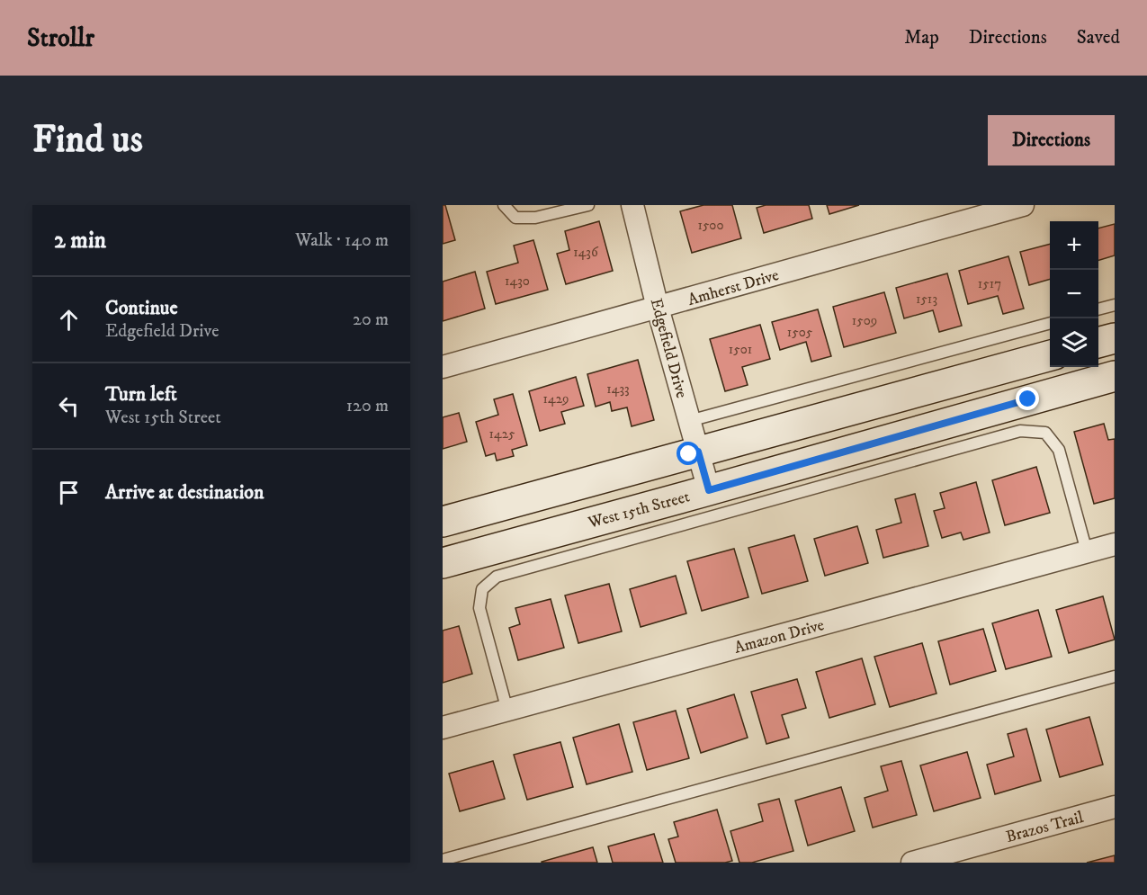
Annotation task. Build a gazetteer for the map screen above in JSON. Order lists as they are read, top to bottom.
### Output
{
  "streets": {
    "main road": ["West 15th Street"],
    "street": [
      "Amherst Drive",
      "Edgefield Drive",
      "Amazon Drive",
      "Brazos Trail"
    ]
  },
  "crossings": [
    ["Amherst Drive", "Edgefield Drive"],
    ["Edgefield Drive", "West 15th Street"]
  ],
  "house_numbers": [
    "1500",
    "1436",
    "1430",
    "1517",
    "1513",
    "1509",
    "1505",
    "1501",
    "1433",
    "1429",
    "1425"
  ],
  "page": {
    "header": "Strollr",
    "nav": ["Map", "Directions", "Saved"],
    "buttons": "Directions",
    "title": "Find us",
    "heading": ["2 min", "Walk · 140 m"],
    "map_buttons": ["+", "−"],
    "list": [
      ["Continue", "Edgefield Drive", "20 m"],
      ["Turn left", "West 15th Street", "120 m"],
      "Arrive at destination"
    ]
  }
}
